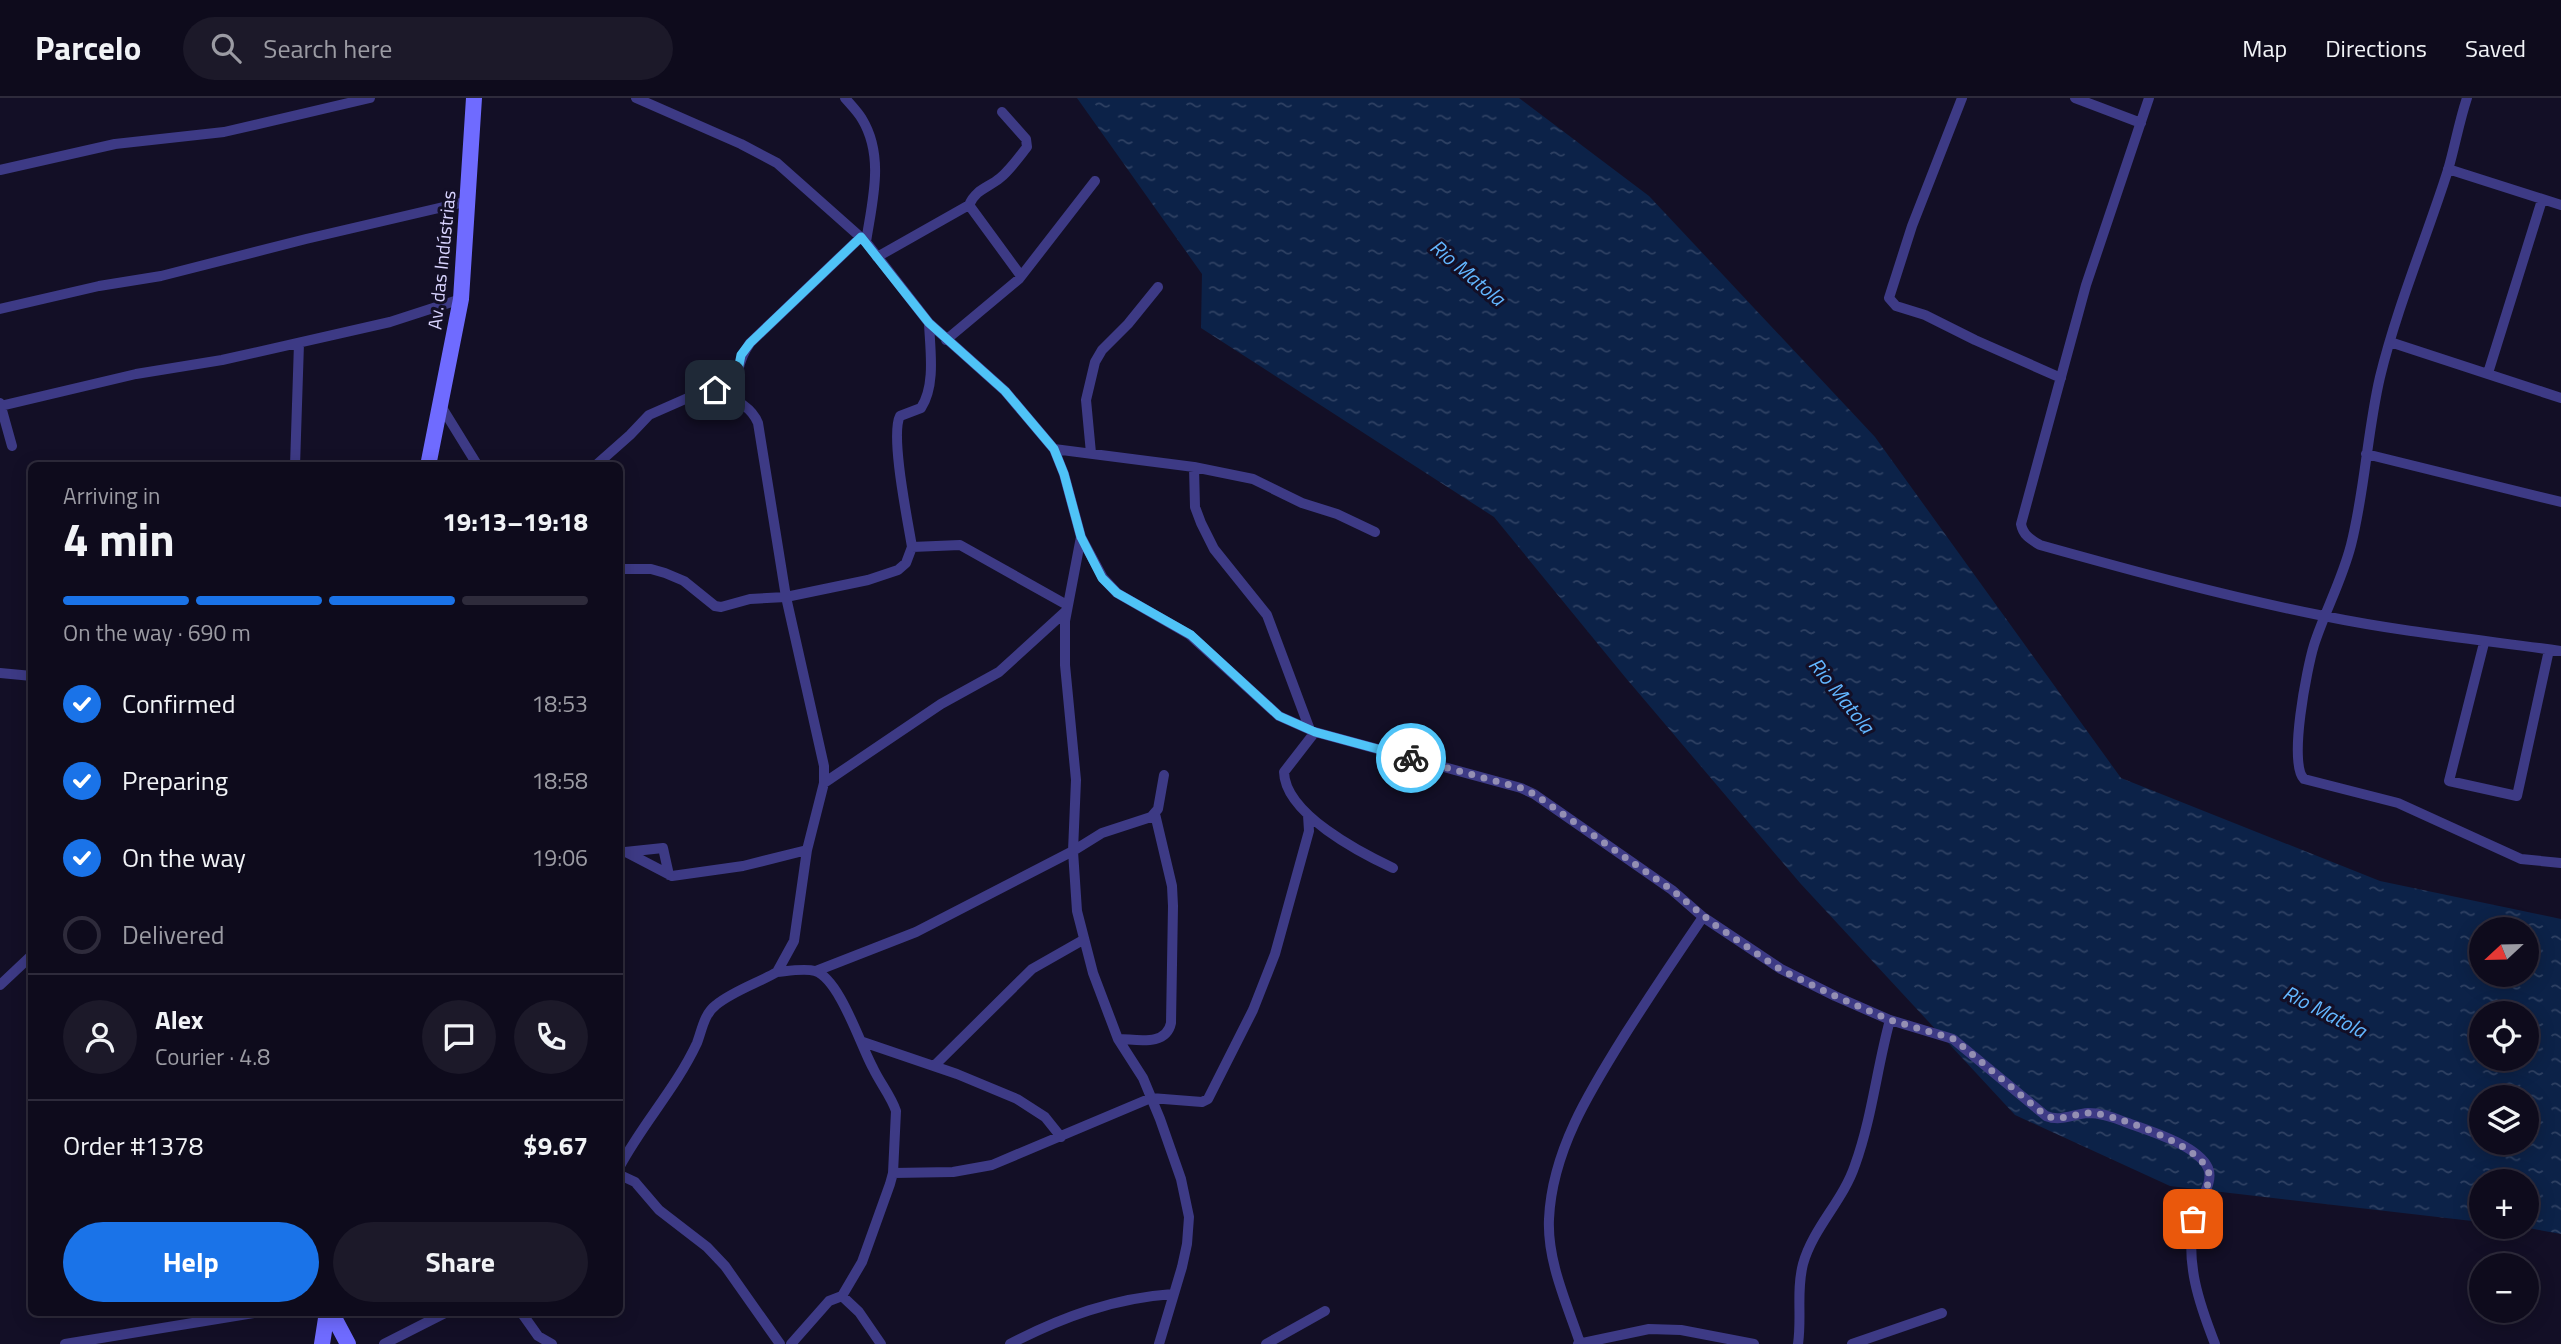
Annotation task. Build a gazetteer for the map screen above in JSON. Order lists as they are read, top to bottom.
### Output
{
  "streets": {
    "street": ["Av. das Indústrias"]
  },
  "water": ["Rio Matola"],
  "north": "left",
  "page": {
    "header": "Parcelo",
    "search": "Search here",
    "nav": ["Map", "Directions", "Saved"],
    "heading": ["4 min", "Arriving in", "19:13–19:18"],
    "panel": [
      "Alex",
      "Courier · 4.8",
      "Order #1378",
      "$9.67"
    ],
    "bar": "On the way · 690 m",
    "list": [
      ["Confirmed", "18:53"],
      ["Preparing", "18:58"],
      ["On the way", "19:06"],
      "Delivered"
    ],
    "map_buttons": ["+", "−"],
    "buttons": ["Help", "Share"]
  }
}
